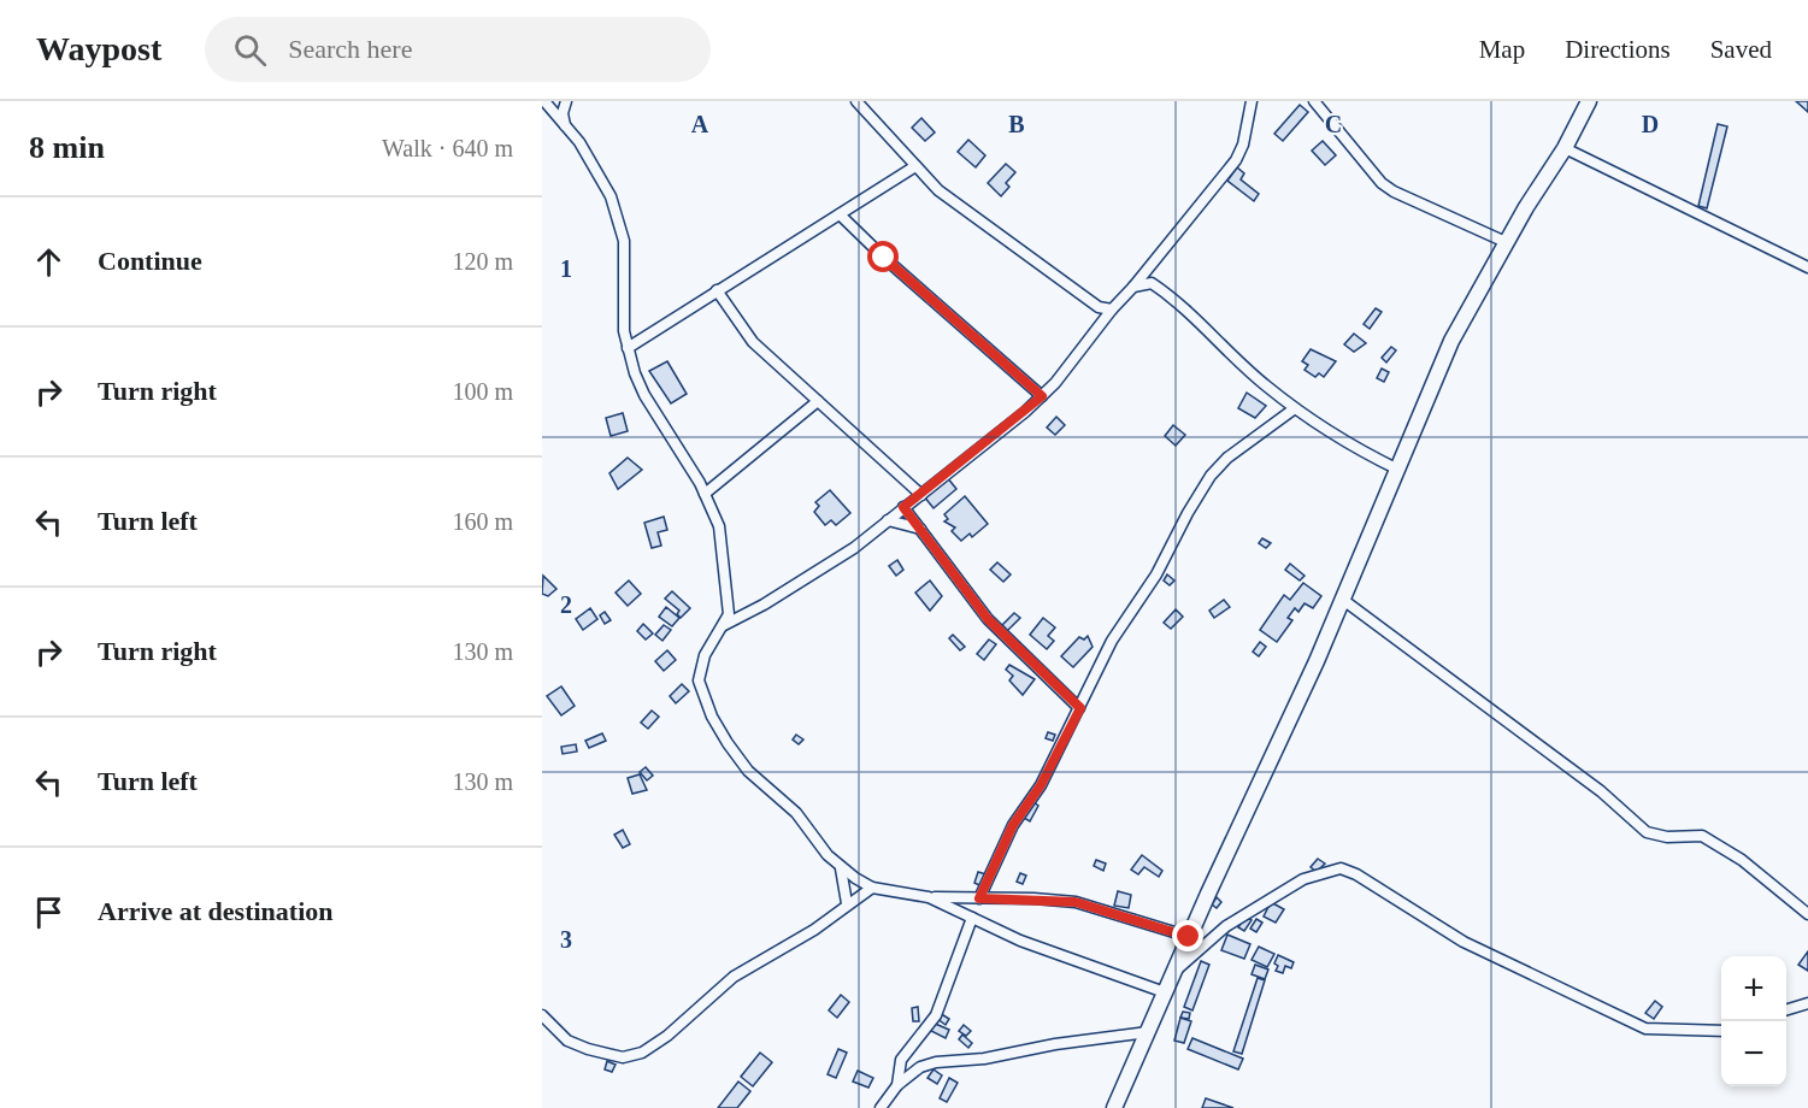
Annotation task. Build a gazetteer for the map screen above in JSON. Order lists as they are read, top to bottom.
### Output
{
  "page": {
    "header": "Waypost",
    "search": "Search here",
    "nav": ["Map", "Directions", "Saved"],
    "heading": ["8 min", "Walk · 640 m"],
    "list": [
      ["Continue", "120 m"],
      ["Turn right", "100 m"],
      ["Turn left", "160 m"],
      ["Turn right", "130 m"],
      ["Turn left", "130 m"],
      "Arrive at destination"
    ],
    "map_buttons": ["+", "−"]
  },
  "grid": {
    "columns": [
      "A",
      "B",
      "C",
      "D"
    ],
    "rows": ["1", "2", "3"]
  }
}
